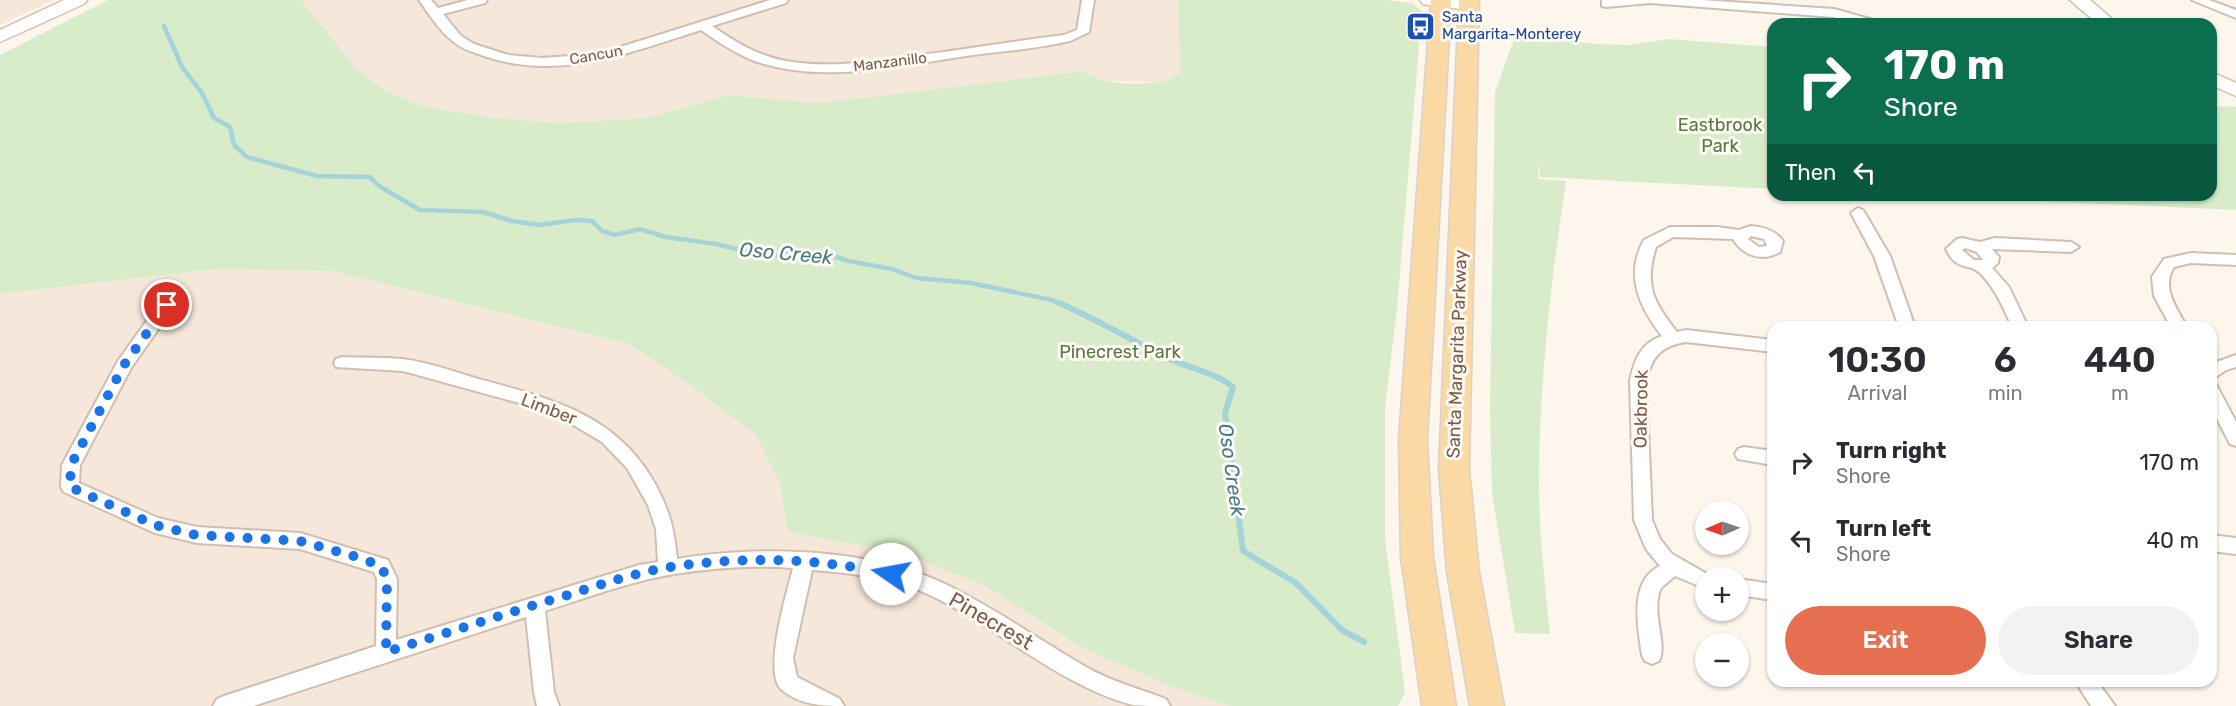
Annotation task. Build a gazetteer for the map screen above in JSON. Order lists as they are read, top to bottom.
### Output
{
  "streets": {
    "main road": ["Santa Margarita Parkway"],
    "street": [
      "Cancun",
      "Manzanillo",
      "Limber",
      "Oakbrook",
      "Pinecrest"
    ]
  },
  "crossings": [
    ["Cancun", "Manzanillo"],
    ["Limber", "Pinecrest"]
  ],
  "water": ["Oso Creek"],
  "parks": ["Eastbrook Park", "Pinecrest Park"],
  "places": {
    "bus stop": ["Santa Margarita-Monterey"]
  },
  "north": "left",
  "page": {
    "turn": ["170 m", "Shore"],
    "then": "Then",
    "eta": [
      "10:30",
      "Arrival",
      "6",
      "min",
      "440",
      "m"
    ],
    "list": [
      {
        "name": "Turn right",
        "note": "Shore",
        "value": "170 m"
      },
      {
        "name": "Turn left",
        "note": "Shore",
        "value": "40 m"
      }
    ],
    "map_buttons": ["+", "−"],
    "buttons": ["Exit", "Share"]
  }
}
